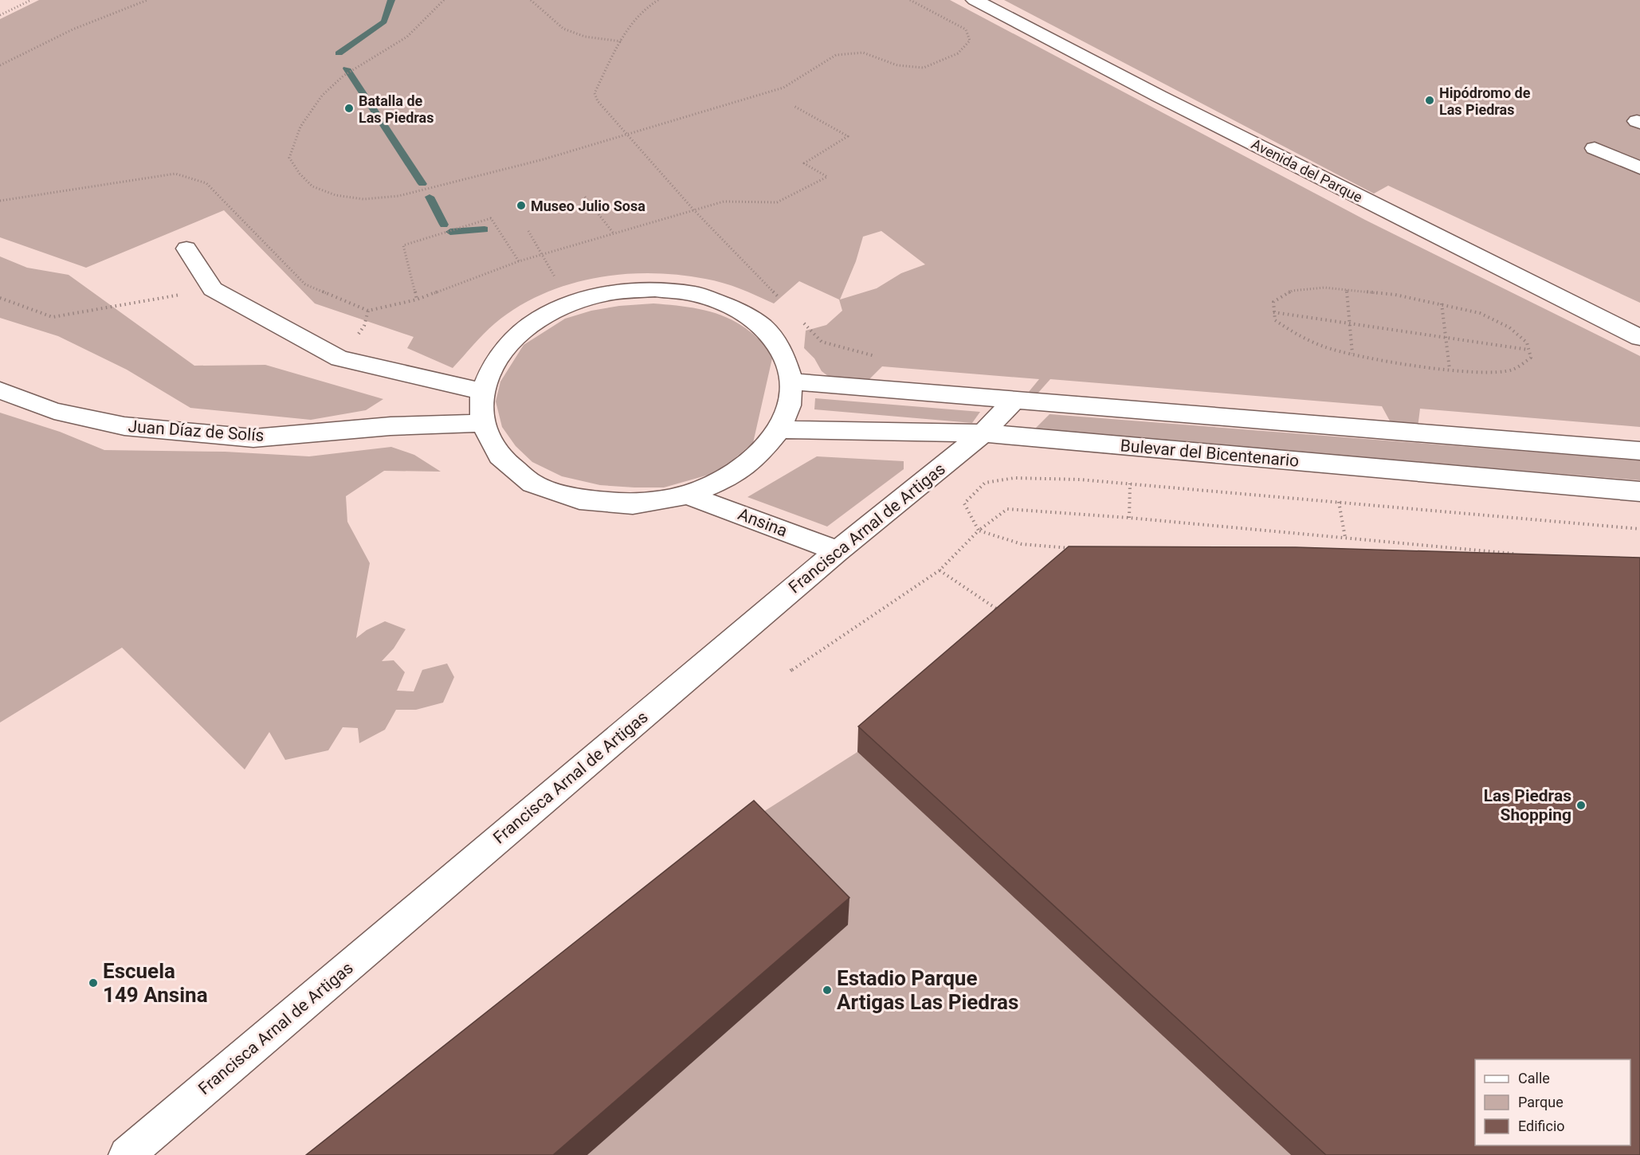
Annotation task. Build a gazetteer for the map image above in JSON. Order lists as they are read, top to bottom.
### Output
{
  "streets": {
    "street": [
      "Avenida del Parque",
      "Juan Díaz de Solís",
      "Bulevar del Bicentenario",
      "Ansina",
      "Francisca Arnal de Artigas"
    ]
  },
  "crossings": [
    ["Bulevar del Bicentenario", "Francisca Arnal de Artigas"],
    ["Ansina", "Francisca Arnal de Artigas"]
  ],
  "places": [
    "Hipódromo de Las Piedras",
    "Batalla de Las Piedras",
    "Museo Julio Sosa",
    "Las Piedras Shopping",
    "Escuela 149 Ansina",
    "Estadio Parque Artigas Las Piedras"
  ],
  "legend": ["Calle", "Parque", "Edificio"]
}
